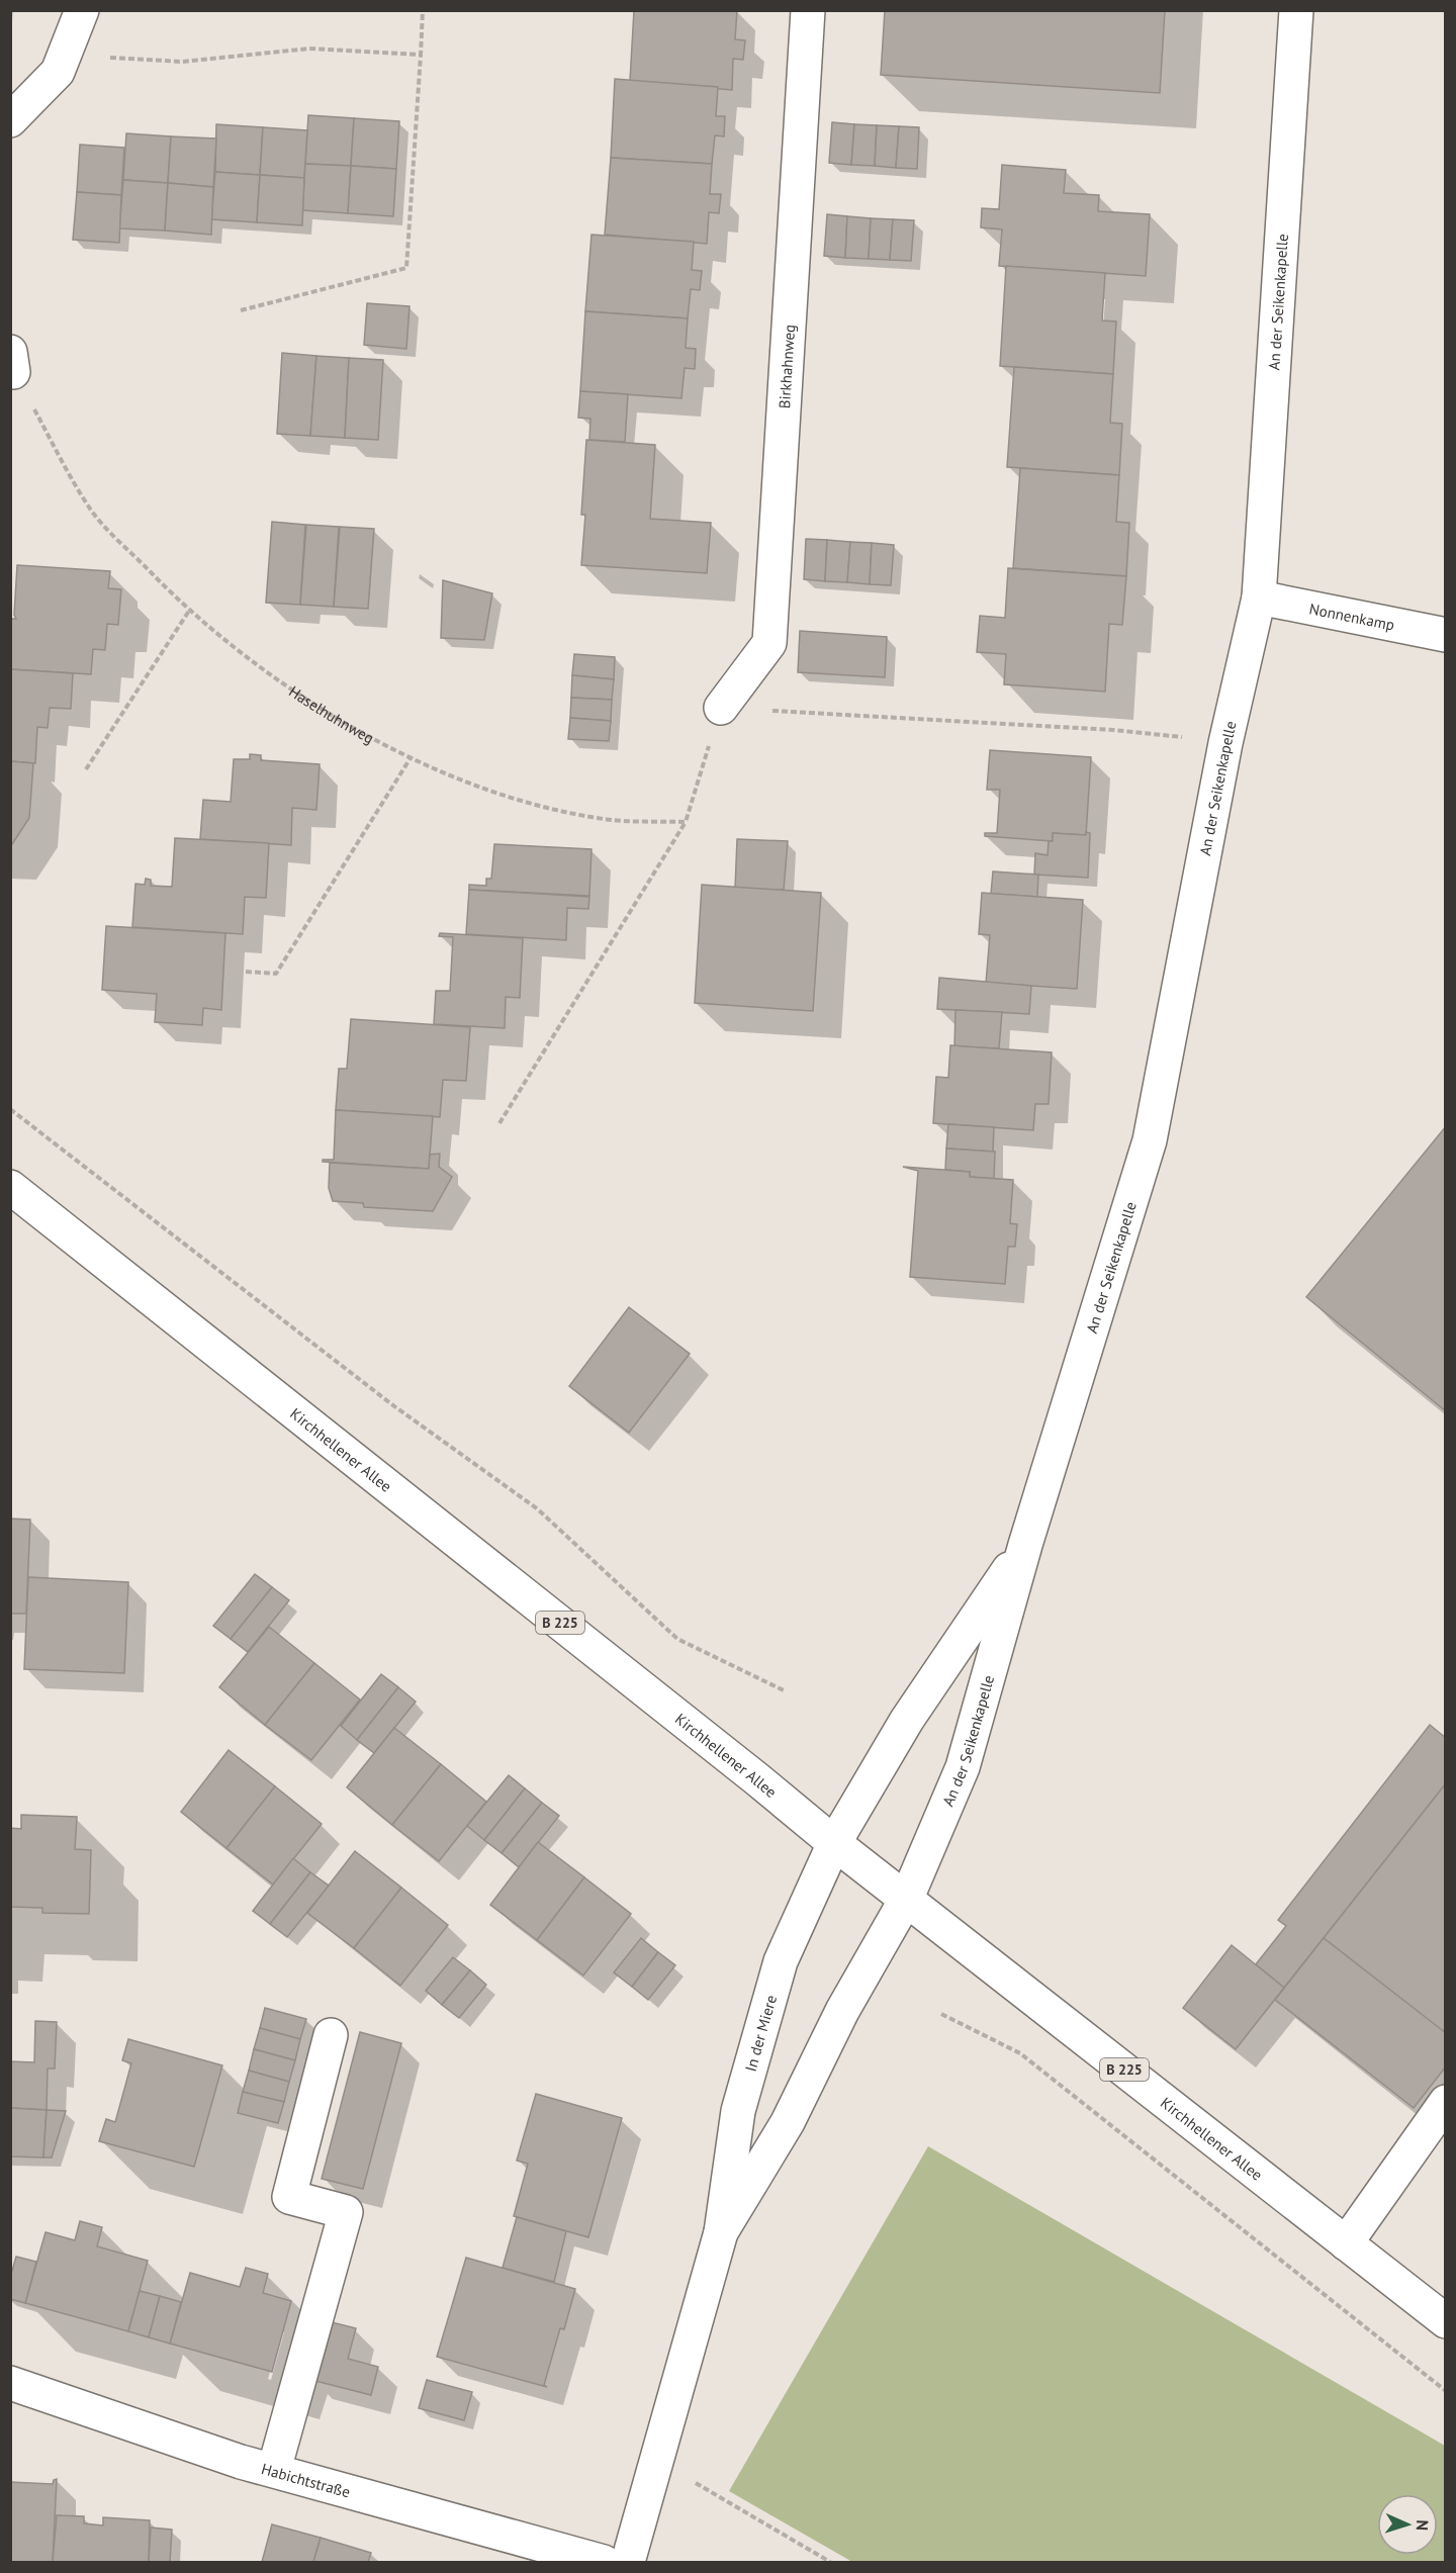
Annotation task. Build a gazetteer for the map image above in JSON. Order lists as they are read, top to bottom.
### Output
{
  "streets": {
    "street": [
      "An der Seikenkapelle",
      "Birkhahnweg",
      "Nonnenkamp",
      "Kirchhellener Allee",
      "B 225",
      "In der Miere",
      "Habichtstraße"
    ],
    "path": ["Haselhuhnweg"]
  },
  "crossings": [
    ["An der Seikenkapelle", "Nonnenkamp"],
    ["An der Seikenkapelle", "Kirchhellener Allee"],
    ["An der Seikenkapelle", "In der Miere"],
    ["Kirchhellener Allee", "In der Miere"]
  ],
  "north": "right"
}
